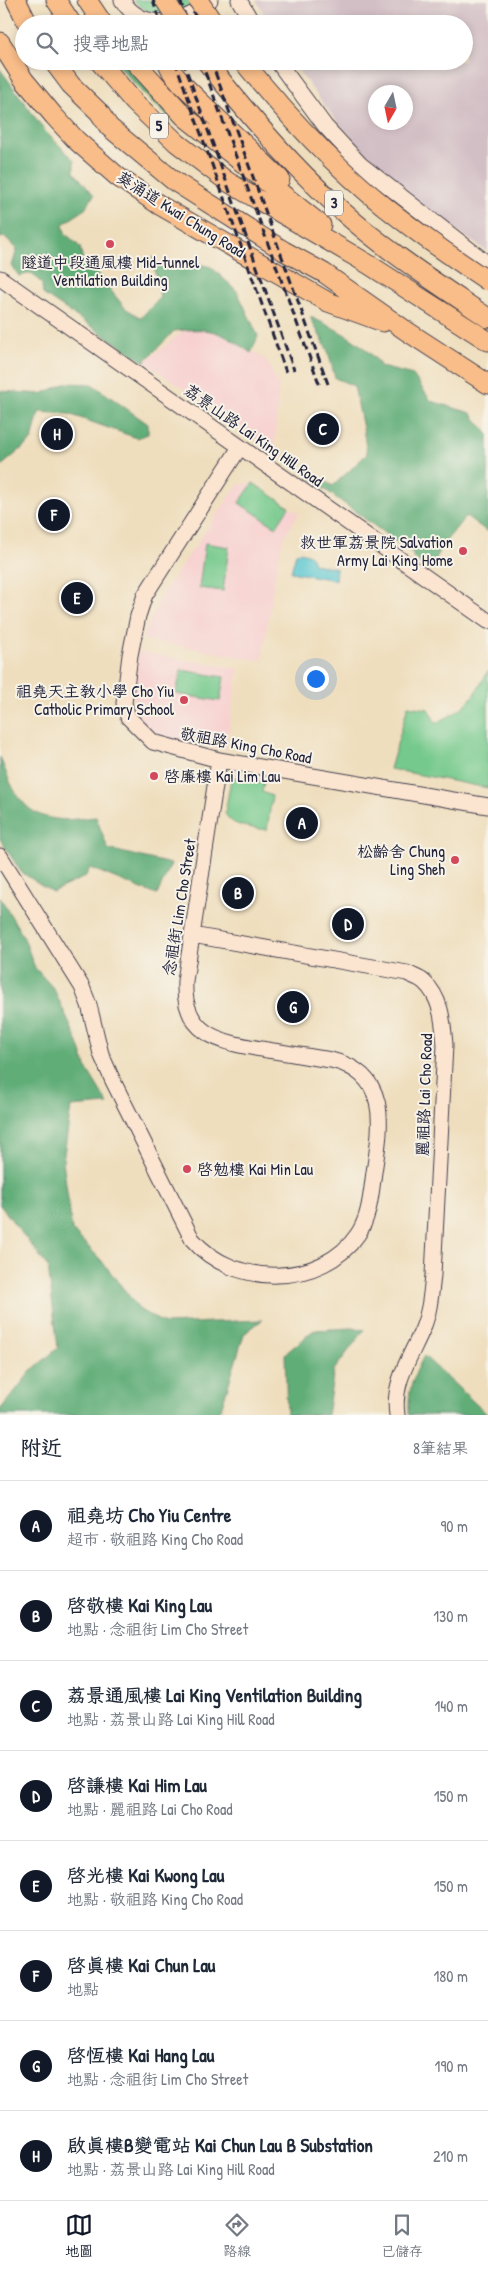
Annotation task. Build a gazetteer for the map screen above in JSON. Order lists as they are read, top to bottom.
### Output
{
  "streets": {
    "highway": ["5", "3", "葵涌道 Kwai Chung Road"],
    "street": [
      "荔景山路 Lai King Hill Road",
      "敬祖路 King Cho Road",
      "念祖街 Lim Cho Street",
      "麗祖路 Lai Cho Road"
    ]
  },
  "crossings": [
    ["荔景山路 Lai King Hill Road", "敬祖路 King Cho Road"],
    ["敬祖路 King Cho Road", "念祖街 Lim Cho Street"],
    ["念祖街 Lim Cho Street", "麗祖路 Lai Cho Road"]
  ],
  "places": [
    "隧道中段通風樓 Mid-tunnel Ventilation Building",
    "救世軍荔景院 Salvation Army Lai King Home",
    "祖堯天主教小學 Cho Yiu Catholic Primary School",
    "啓廉樓 Kai Lim Lau",
    "松齡舍 Chung Ling Sheh",
    "啓勉樓 Kai Min Lau"
  ],
  "north": "bottom",
  "page": {
    "search": "搜尋地點",
    "pins": [
      "C",
      "H",
      "F",
      "E",
      "A",
      "B",
      "D",
      "G"
    ],
    "heading": ["附近", "8筆結果"],
    "list": [
      {
        "mark": "A",
        "name": "祖堯坊 Cho Yiu Centre",
        "note": "超市 · 敬祖路 King Cho Road",
        "value": "90 m"
      },
      {
        "mark": "B",
        "name": "啓敬樓 Kai King Lau",
        "note": "地點 · 念祖街 Lim Cho Street",
        "value": "130 m"
      },
      {
        "mark": "C",
        "name": "荔景通風樓 Lai King Ventilation Building",
        "note": "地點 · 荔景山路 Lai King Hill Road",
        "value": "140 m"
      },
      {
        "mark": "D",
        "name": "啓謙樓 Kai Him Lau",
        "note": "地點 · 麗祖路 Lai Cho Road",
        "value": "150 m"
      },
      {
        "mark": "E",
        "name": "啓光樓 Kai Kwong Lau",
        "note": "地點 · 敬祖路 King Cho Road",
        "value": "150 m"
      },
      {
        "mark": "F",
        "name": "啓真樓 Kai Chun Lau",
        "note": "地點",
        "value": "180 m"
      },
      {
        "mark": "G",
        "name": "啓恆樓 Kai Hang Lau",
        "note": "地點 · 念祖街 Lim Cho Street",
        "value": "190 m"
      },
      {
        "mark": "H",
        "name": "啟真樓B變電站 Kai Chun Lau B Substation",
        "note": "地點 · 荔景山路 Lai King Hill Road",
        "value": "210 m"
      }
    ],
    "nav": ["地圖", "路線", "已儲存"]
  }
}
